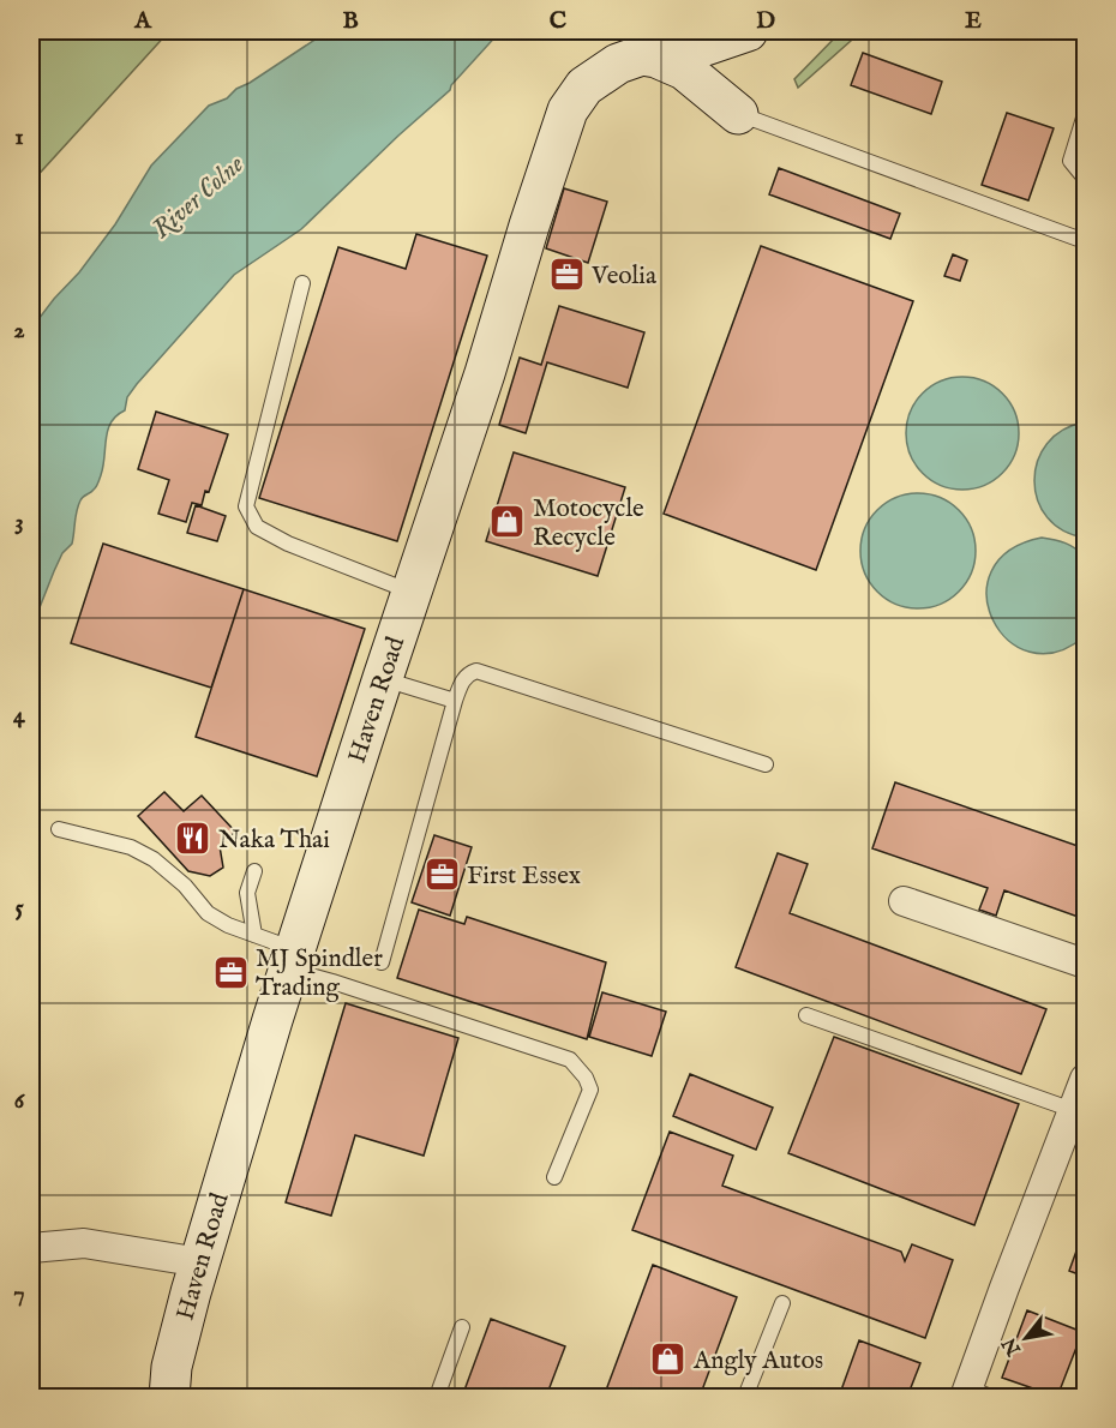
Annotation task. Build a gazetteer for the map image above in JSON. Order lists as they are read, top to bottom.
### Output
{
  "streets": {
    "street": ["Haven Road"]
  },
  "water": ["River Colne"],
  "places": {
    "office": ["Veolia", "First Essex", "MJ Spindler Trading"],
    "shop": ["Motocycle Recycle", "Angly Autos"],
    "restaurant": ["Naka Thai"]
  },
  "north": "bottom left",
  "grid": {
    "columns": [
      "A",
      "B",
      "C",
      "D",
      "E"
    ],
    "rows": [
      "1",
      "2",
      "3",
      "4",
      "5",
      "6",
      "7"
    ]
  }
}
